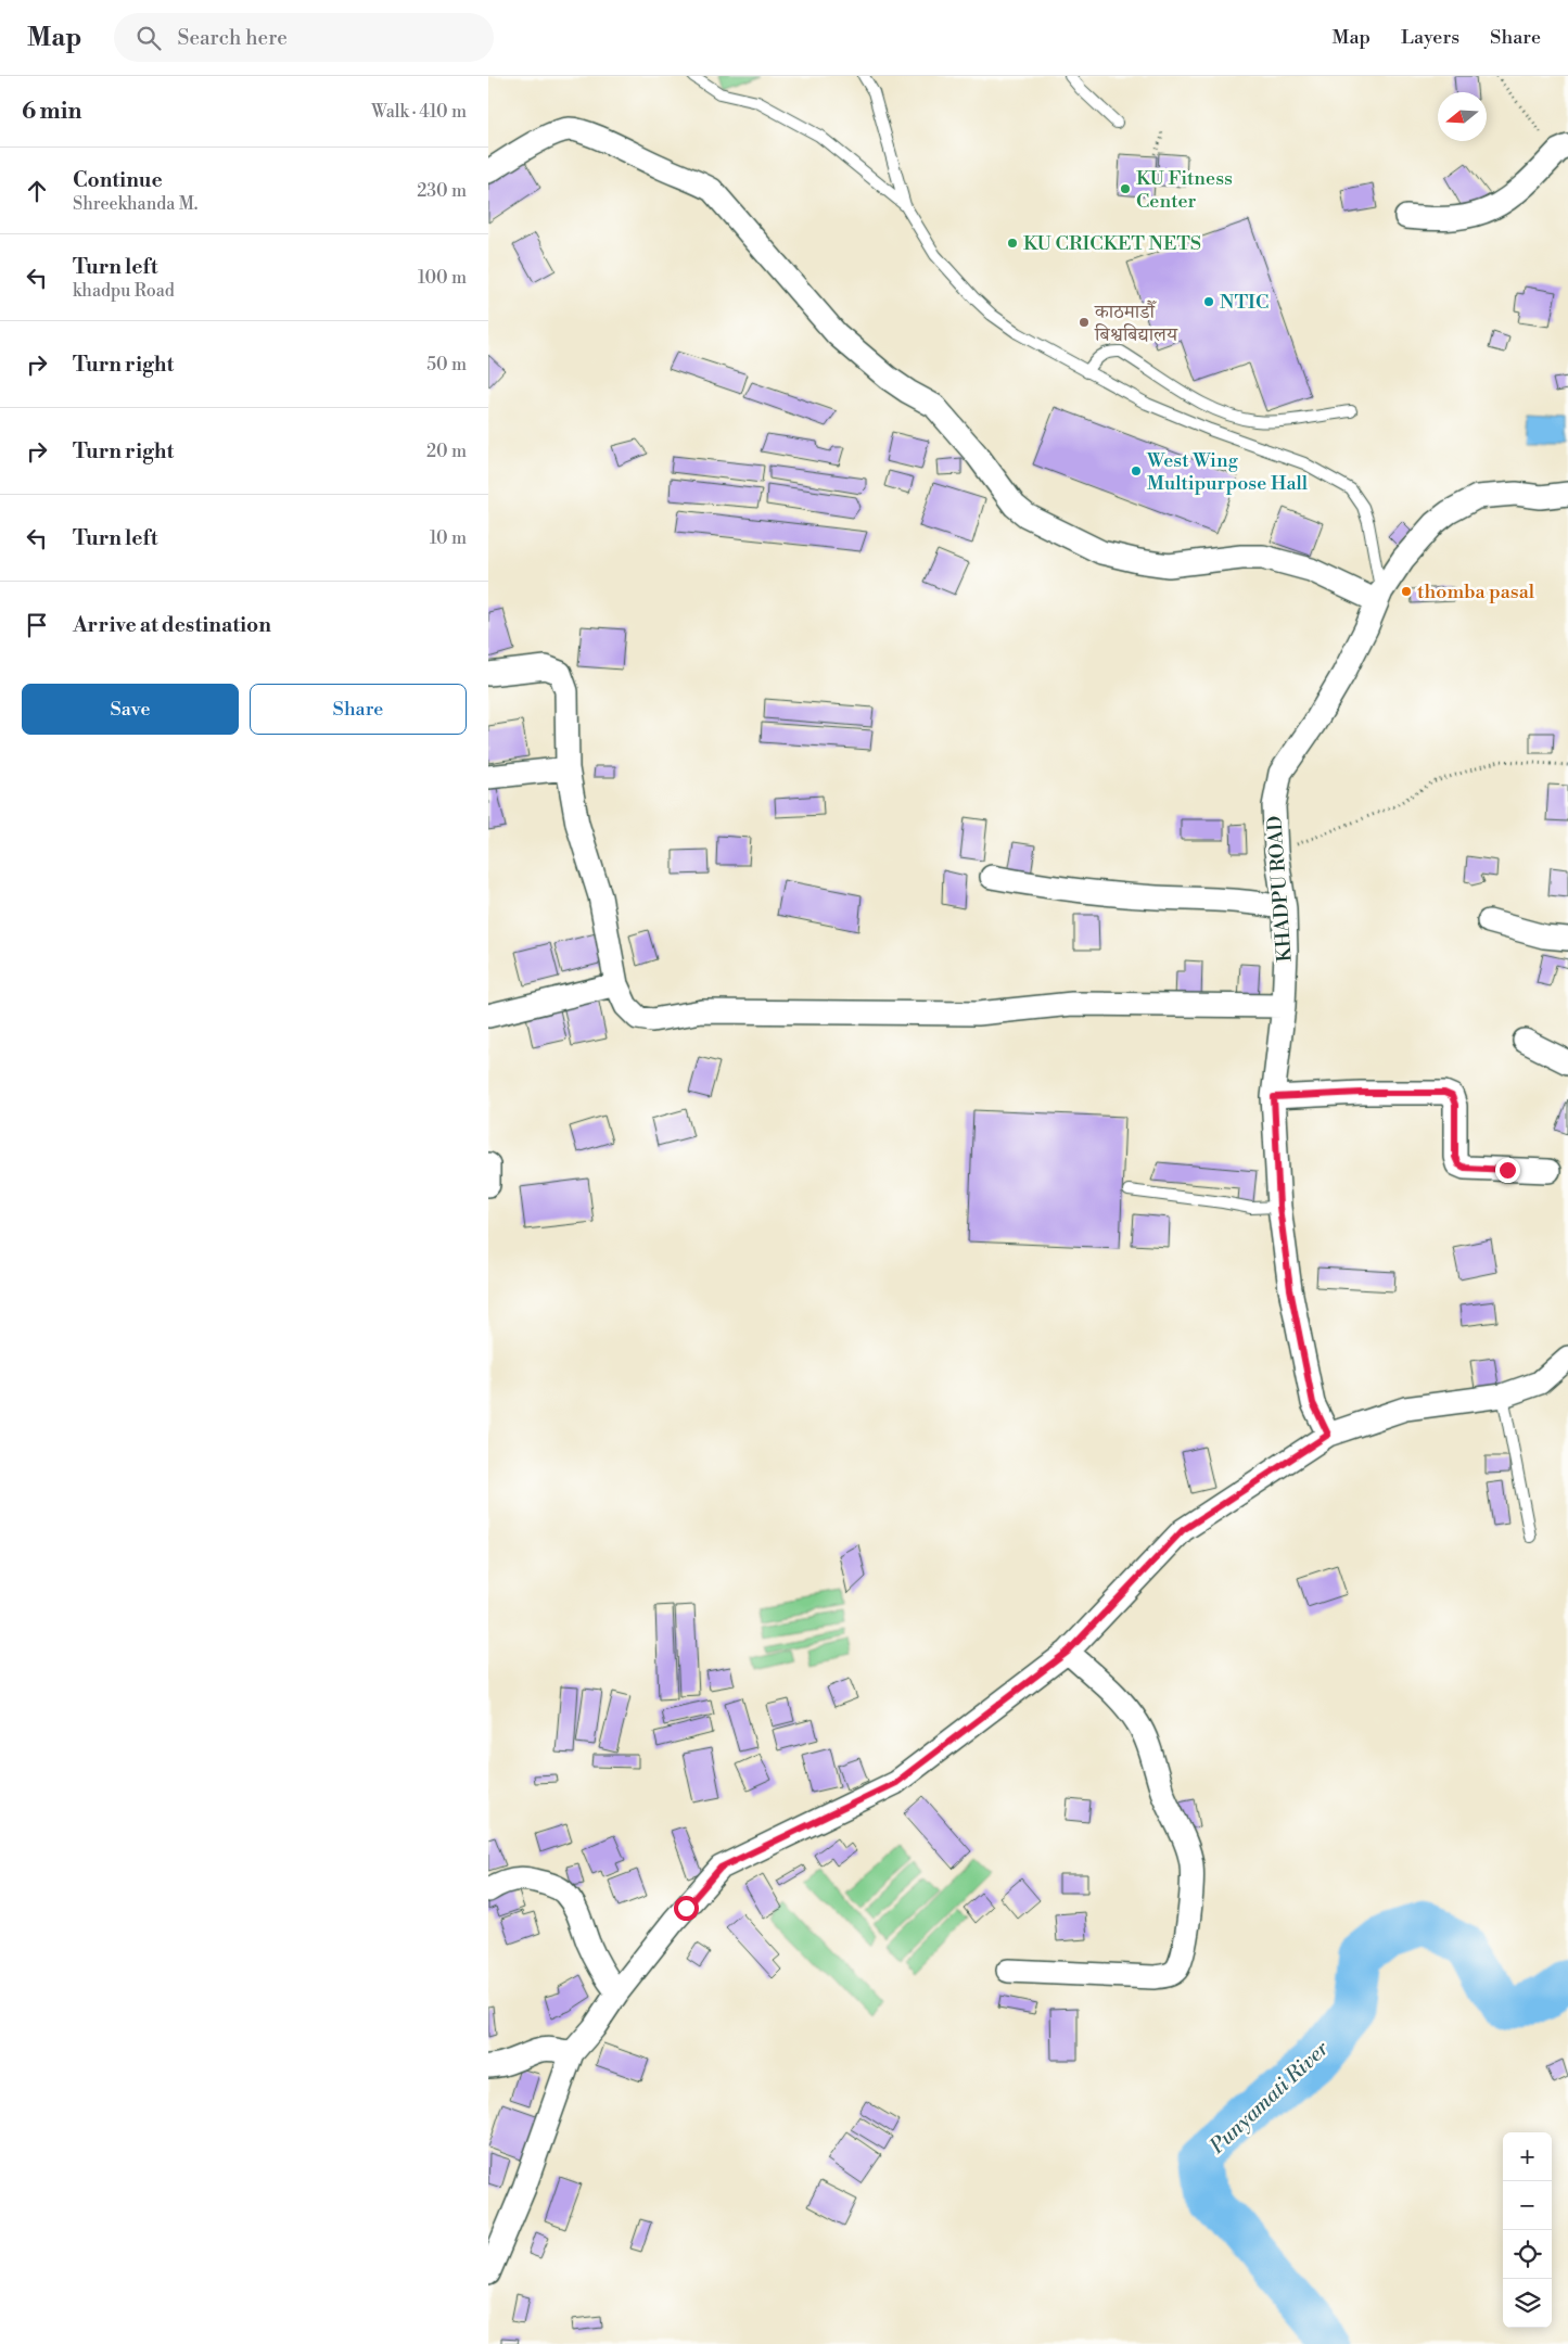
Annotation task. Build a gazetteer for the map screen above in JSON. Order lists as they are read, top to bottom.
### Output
{
  "streets": {
    "street": ["KHADPU ROAD"]
  },
  "water": ["Punyamati River"],
  "places": [
    "KU Fitness Center",
    "KU CRICKET NETS",
    "NTIC",
    "काठमाडौँ बिश्वबिद्यालय",
    "West Wing Multipurpose Hall",
    "thomba pasal"
  ],
  "north": "left",
  "page": {
    "header": "Map",
    "search": "Search here",
    "nav": ["Map", "Layers", "Share"],
    "heading": ["6 min", "Walk · 410 m"],
    "list": [
      ["Continue", "Shreekhanda M.", "230 m"],
      ["Turn left", "khadpu Road", "100 m"],
      ["Turn right", "50 m"],
      ["Turn right", "20 m"],
      ["Turn left", "10 m"],
      "Arrive at destination"
    ],
    "buttons": ["Save", "Share"],
    "map_buttons": ["+", "−"]
  }
}
